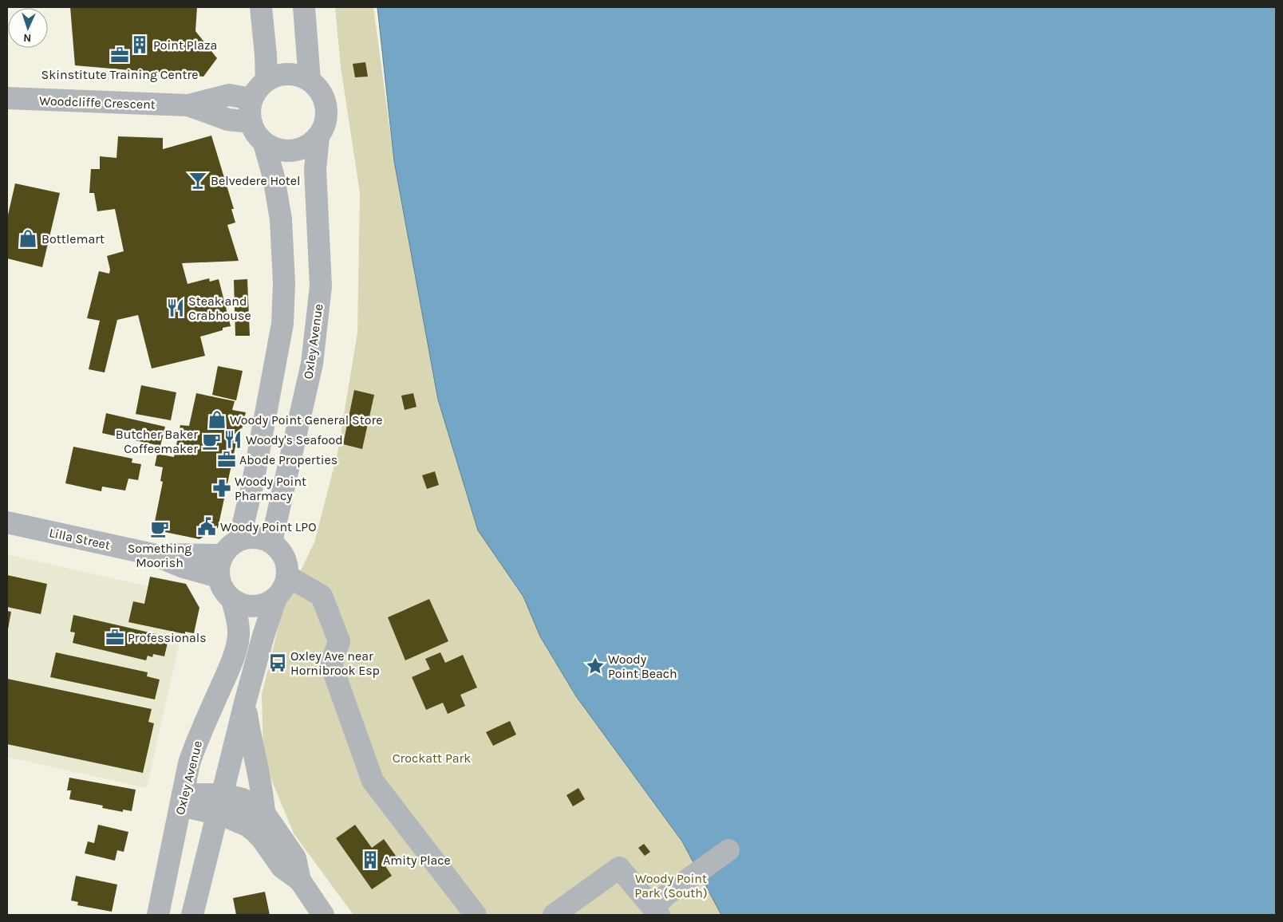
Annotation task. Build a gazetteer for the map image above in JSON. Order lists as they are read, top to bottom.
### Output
{
  "streets": {
    "street": ["Woodcliffe Crescent", "Oxley Avenue", "Lilla Street"]
  },
  "crossings": [
    ["Woodcliffe Crescent", "Oxley Avenue"],
    ["Oxley Avenue", "Lilla Street"]
  ],
  "parks": ["Crockatt Park", "Woody Point Park (South)"],
  "places": {
    "building": ["Point Plaza", "Amity Place"],
    "office": ["Skinstitute Training Centre", "Abode Properties", "Professionals"],
    "bar": ["Belvedere Hotel"],
    "shop": ["Bottlemart", "Woody Point General Store"],
    "restaurant": ["Steak and Crabhouse", "Woody's Seafood"],
    "cafe": ["Butcher Baker Coffeemaker", "Something Moorish"],
    "pharmacy": ["Woody Point Pharmacy"],
    "public building": ["Woody Point LPO"],
    "bus stop": ["Oxley Ave near Hornibrook Esp"],
    "place": ["Woody Point Beach"]
  },
  "north": "bottom"
}
